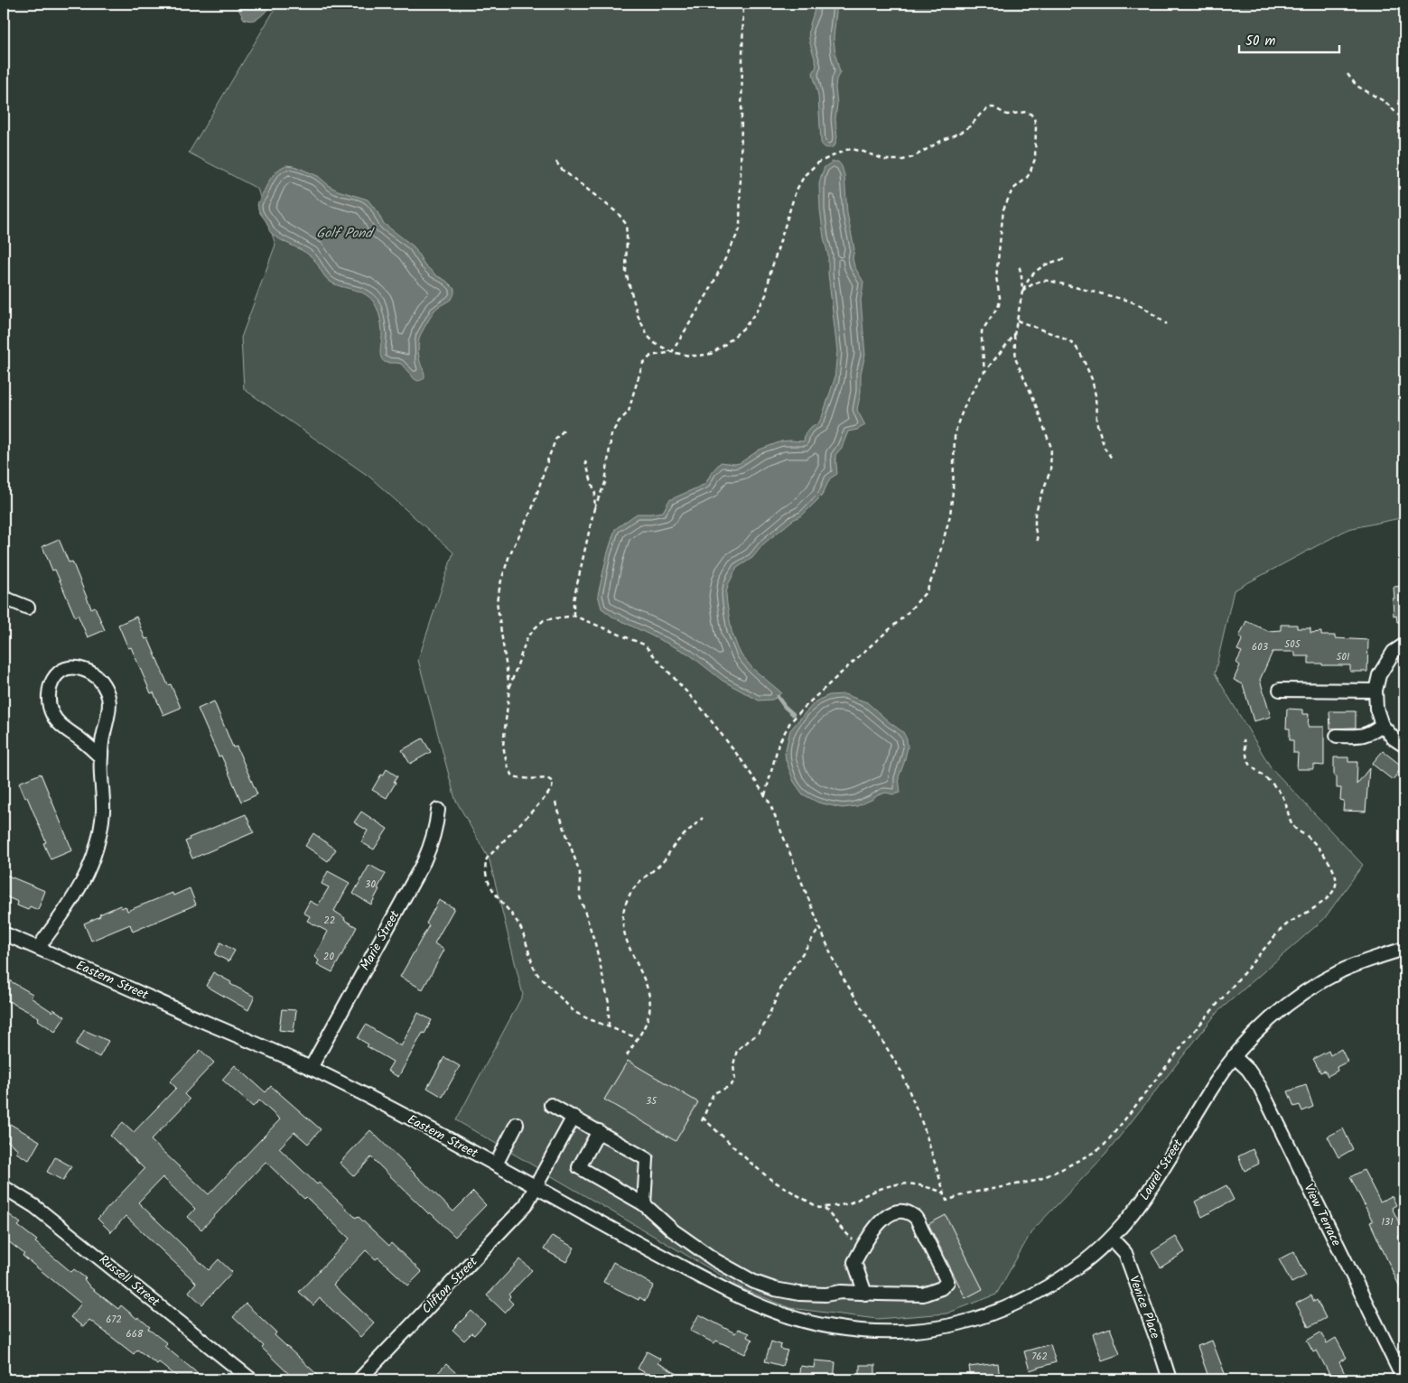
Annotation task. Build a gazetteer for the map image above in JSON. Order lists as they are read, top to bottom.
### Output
{
  "streets": {
    "street": [
      "Marie Street",
      "Eastern Street",
      "Laurel Street",
      "View Terrace",
      "Russell Street",
      "Clifton Street",
      "Venice Place"
    ]
  },
  "crossings": [
    ["Marie Street", "Eastern Street"],
    ["Eastern Street", "Laurel Street"],
    ["Eastern Street", "Clifton Street"],
    ["Laurel Street", "View Terrace"],
    ["Laurel Street", "Venice Place"]
  ],
  "water": ["Golf Pond"],
  "house_numbers": [
    "505",
    "603",
    "501",
    "30",
    "22",
    "20",
    "35",
    "131",
    "672",
    "668",
    "762"
  ],
  "scale_bar": "50 m"
}
